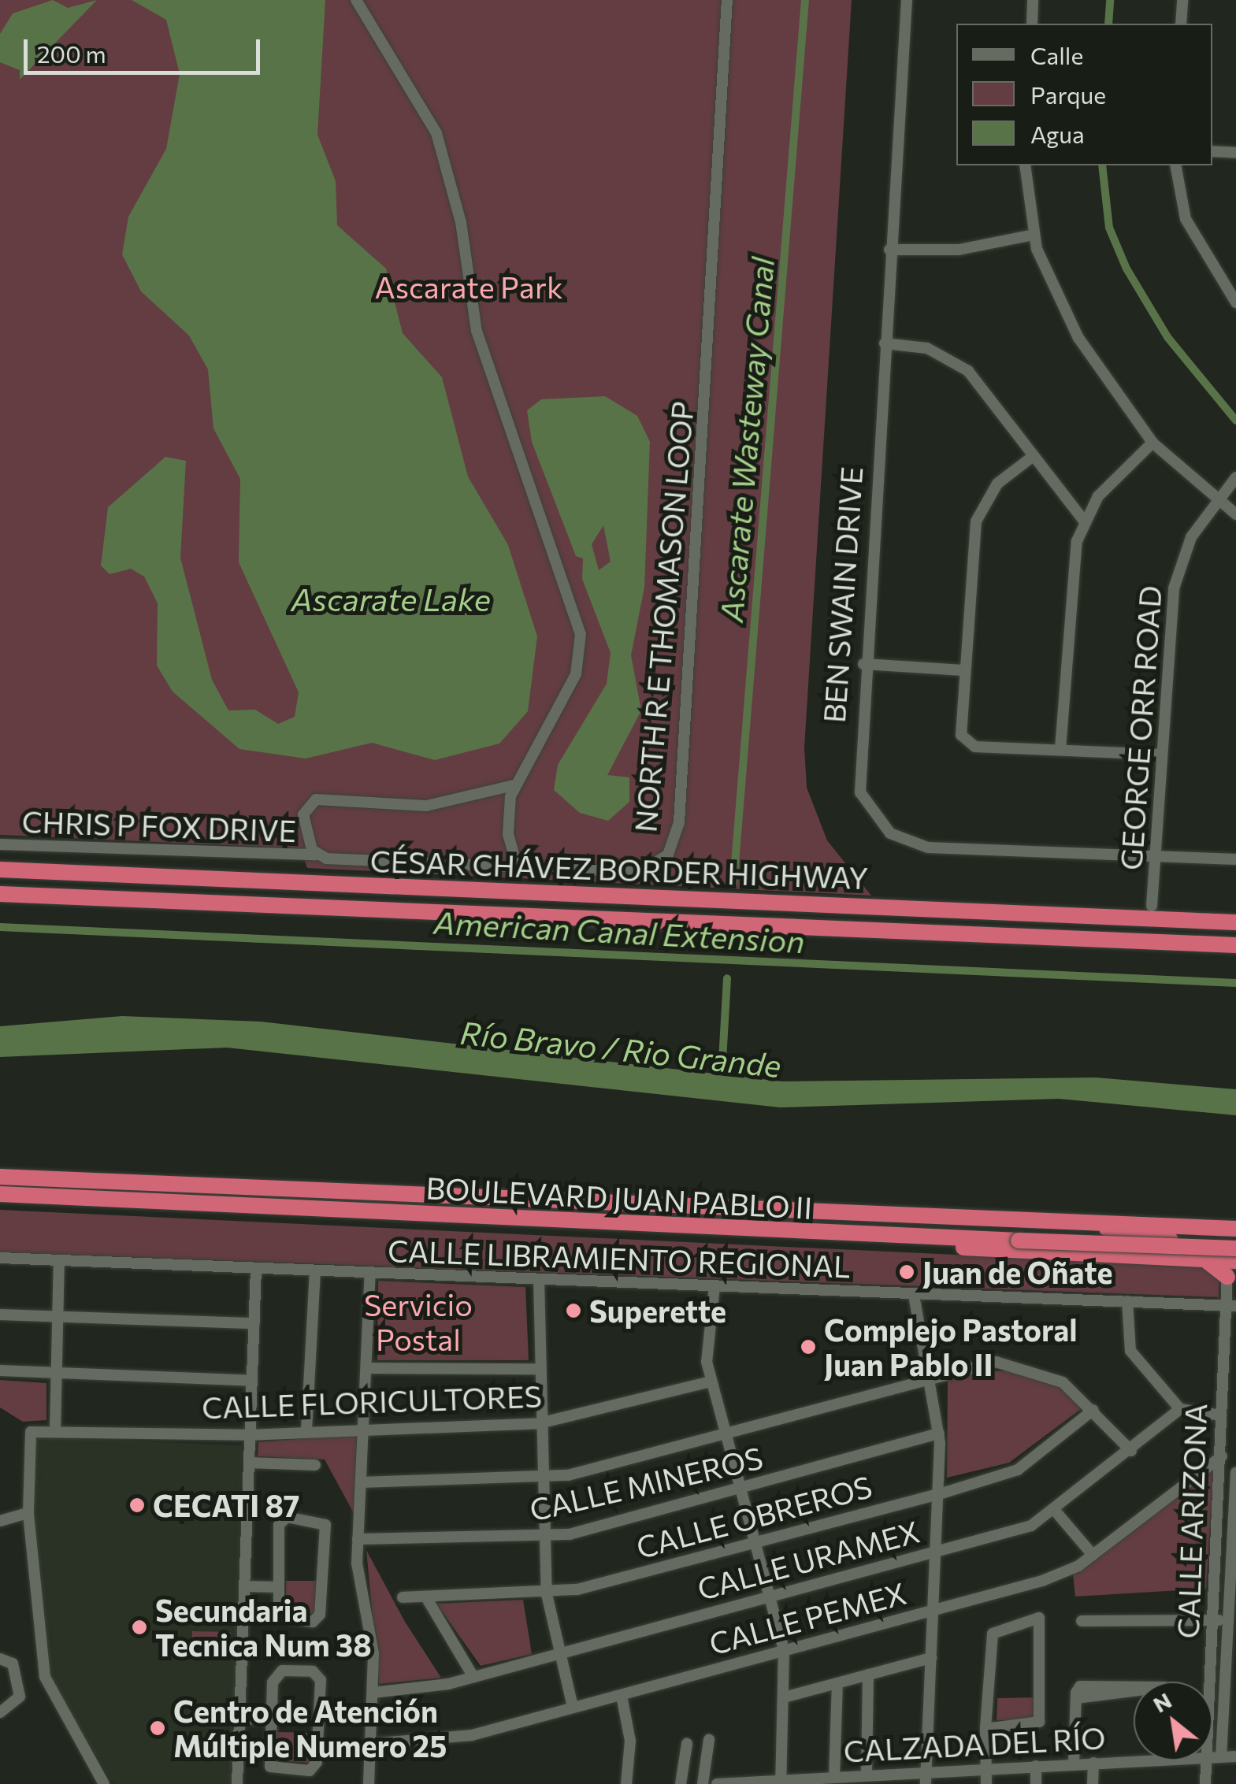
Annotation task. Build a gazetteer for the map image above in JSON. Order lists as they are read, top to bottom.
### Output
{
  "streets": {
    "highway": ["CÉSAR CHÁVEZ BORDER HIGHWAY", "BOULEVARD JUAN PABLO II"],
    "street": [
      "BEN SWAIN DRIVE",
      "NORTH R E THOMASON LOOP",
      "GEORGE ORR ROAD",
      "CHRIS P FOX DRIVE",
      "CALLE LIBRAMIENTO REGIONAL",
      "CALLE FLORICULTORES",
      "CALLE MINEROS",
      "CALLE OBREROS",
      "CALLE ARIZONA",
      "CALLE URAMEX",
      "CALLE PEMEX",
      "CALZADA DEL RÍO"
    ]
  },
  "crossings": [
    ["BEN SWAIN DRIVE", "GEORGE ORR ROAD"],
    ["NORTH R E THOMASON LOOP", "CHRIS P FOX DRIVE"],
    ["BOULEVARD JUAN PABLO II", "CALLE ARIZONA"],
    ["CALLE LIBRAMIENTO REGIONAL", "CALLE ARIZONA"],
    ["CALLE ARIZONA", "CALLE PEMEX"],
    ["CALLE ARIZONA", "CALZADA DEL RÍO"]
  ],
  "water": [
    "Ascarate Wasteway Canal",
    "Ascarate Lake",
    "American Canal Extension",
    "Río Bravo / Rio Grande"
  ],
  "parks": ["Ascarate Park", "Servicio Postal"],
  "places": [
    "Juan de Oñate",
    "Superette",
    "Complejo Pastoral Juan Pablo II",
    "CECATI 87",
    "Secundaria Tecnica Num 38",
    "Centro de Atención Múltiple Numero 25"
  ],
  "legend": ["Calle", "Parque", "Agua"],
  "scale_bar": "200 m",
  "north": "top left"
}
